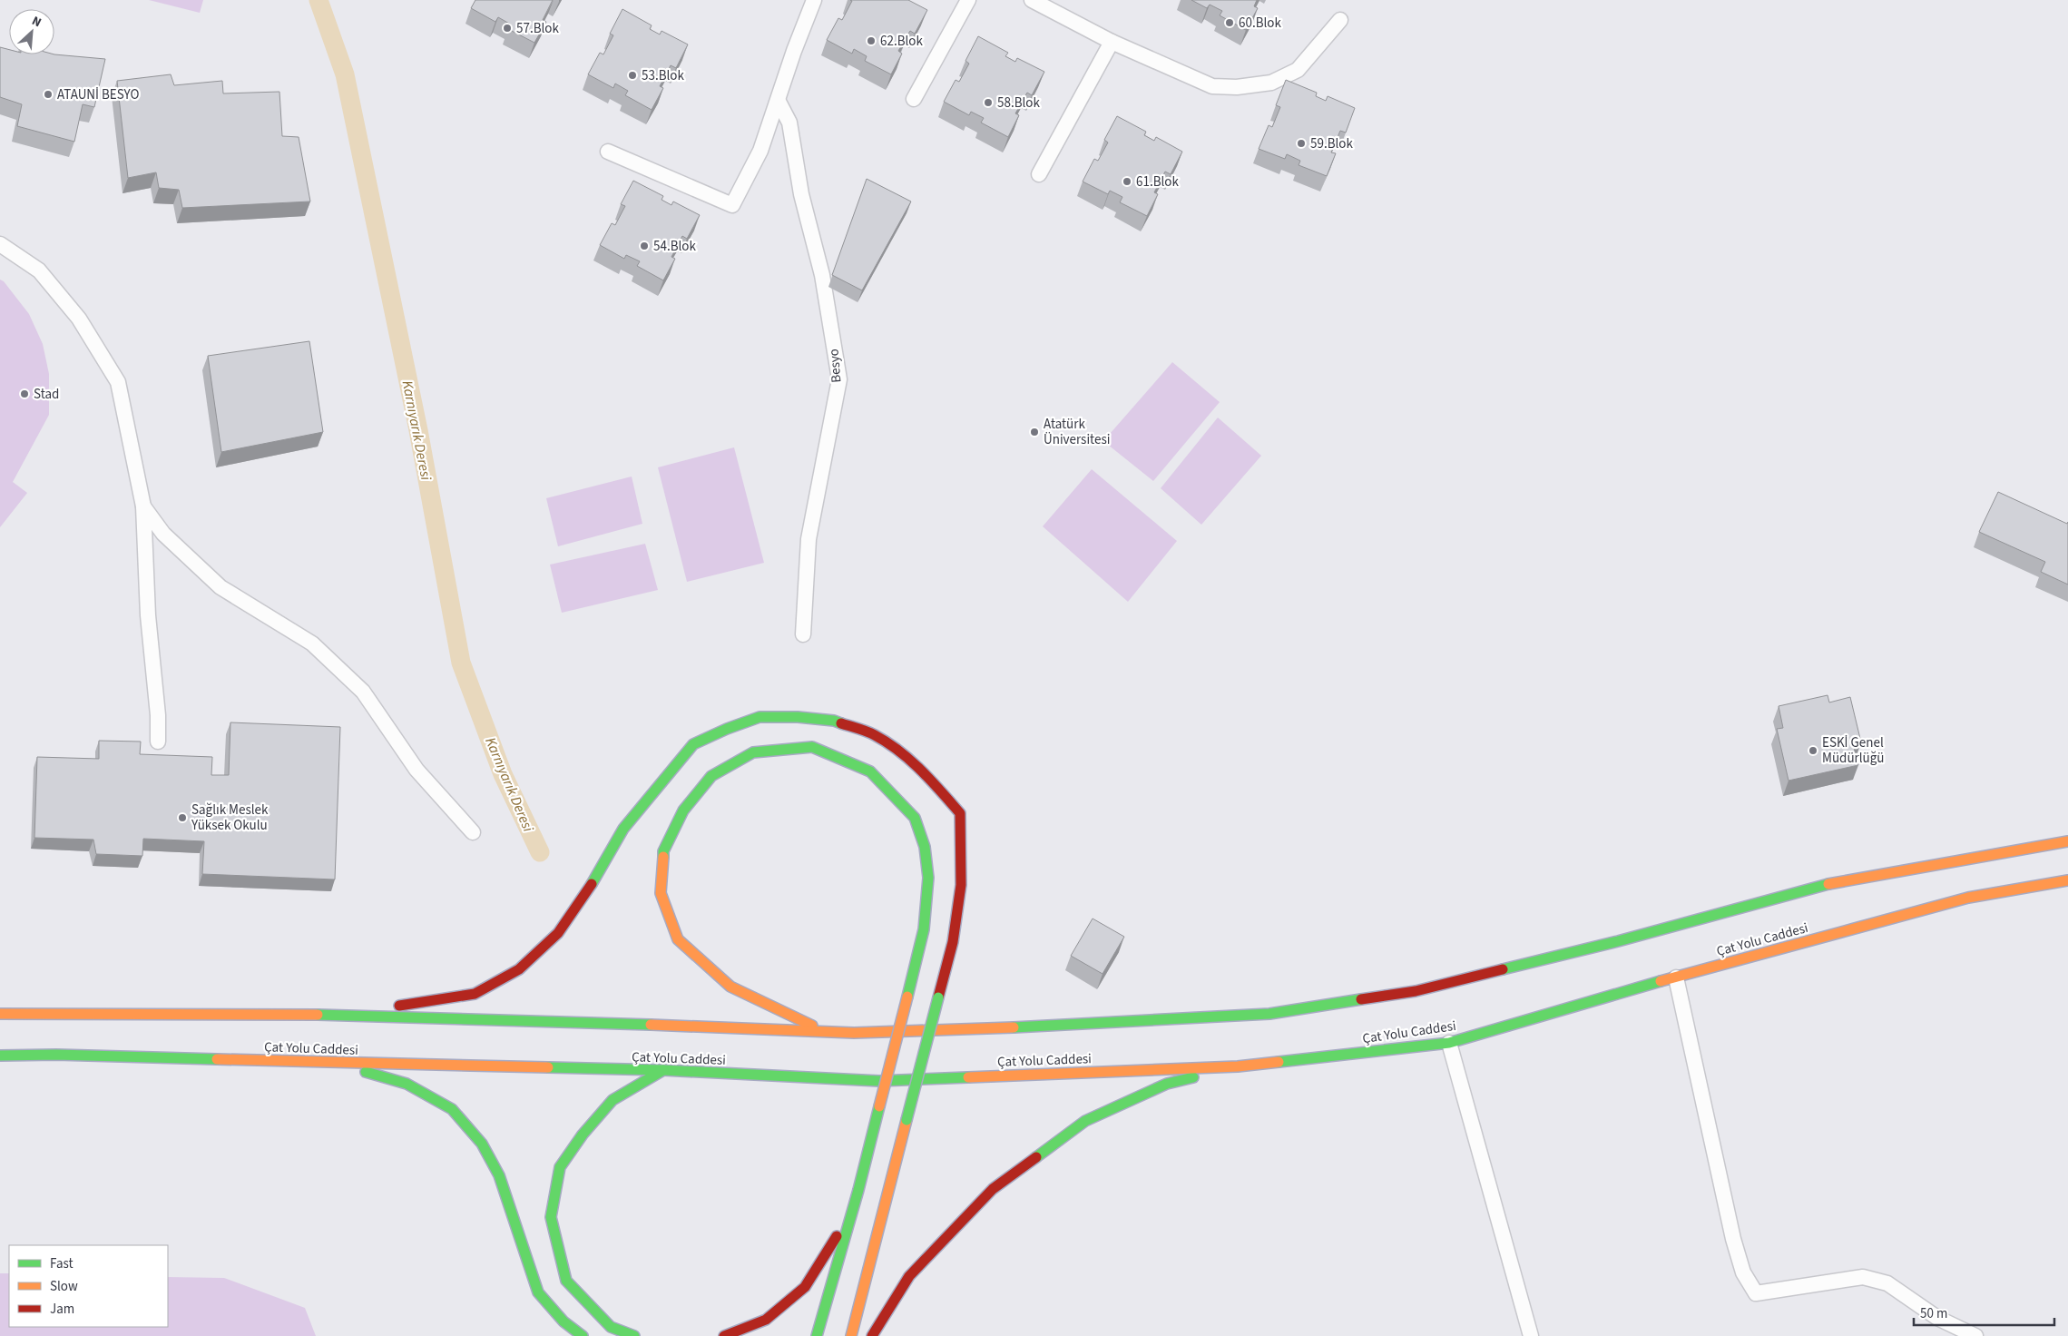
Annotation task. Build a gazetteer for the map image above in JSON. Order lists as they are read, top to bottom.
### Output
{
  "streets": {
    "highway": ["Çat Yolu Caddesi"],
    "street": ["Besyo"]
  },
  "water": ["Karnıyarık Deresi"],
  "places": [
    "60.Blok",
    "57.Blok",
    "62.Blok",
    "53.Blok",
    "ATAUNİ BESYO",
    "58.Blok",
    "59.Blok",
    "61.Blok",
    "54.Blok",
    "Stad",
    "Atatürk Üniversitesi",
    "ESKİ Genel Müdürlüğü",
    "Sağlık Meslek Yüksek Okulu"
  ],
  "legend": ["Fast", "Slow", "Jam"],
  "scale_bar": "50 m",
  "north": "top right"
}
